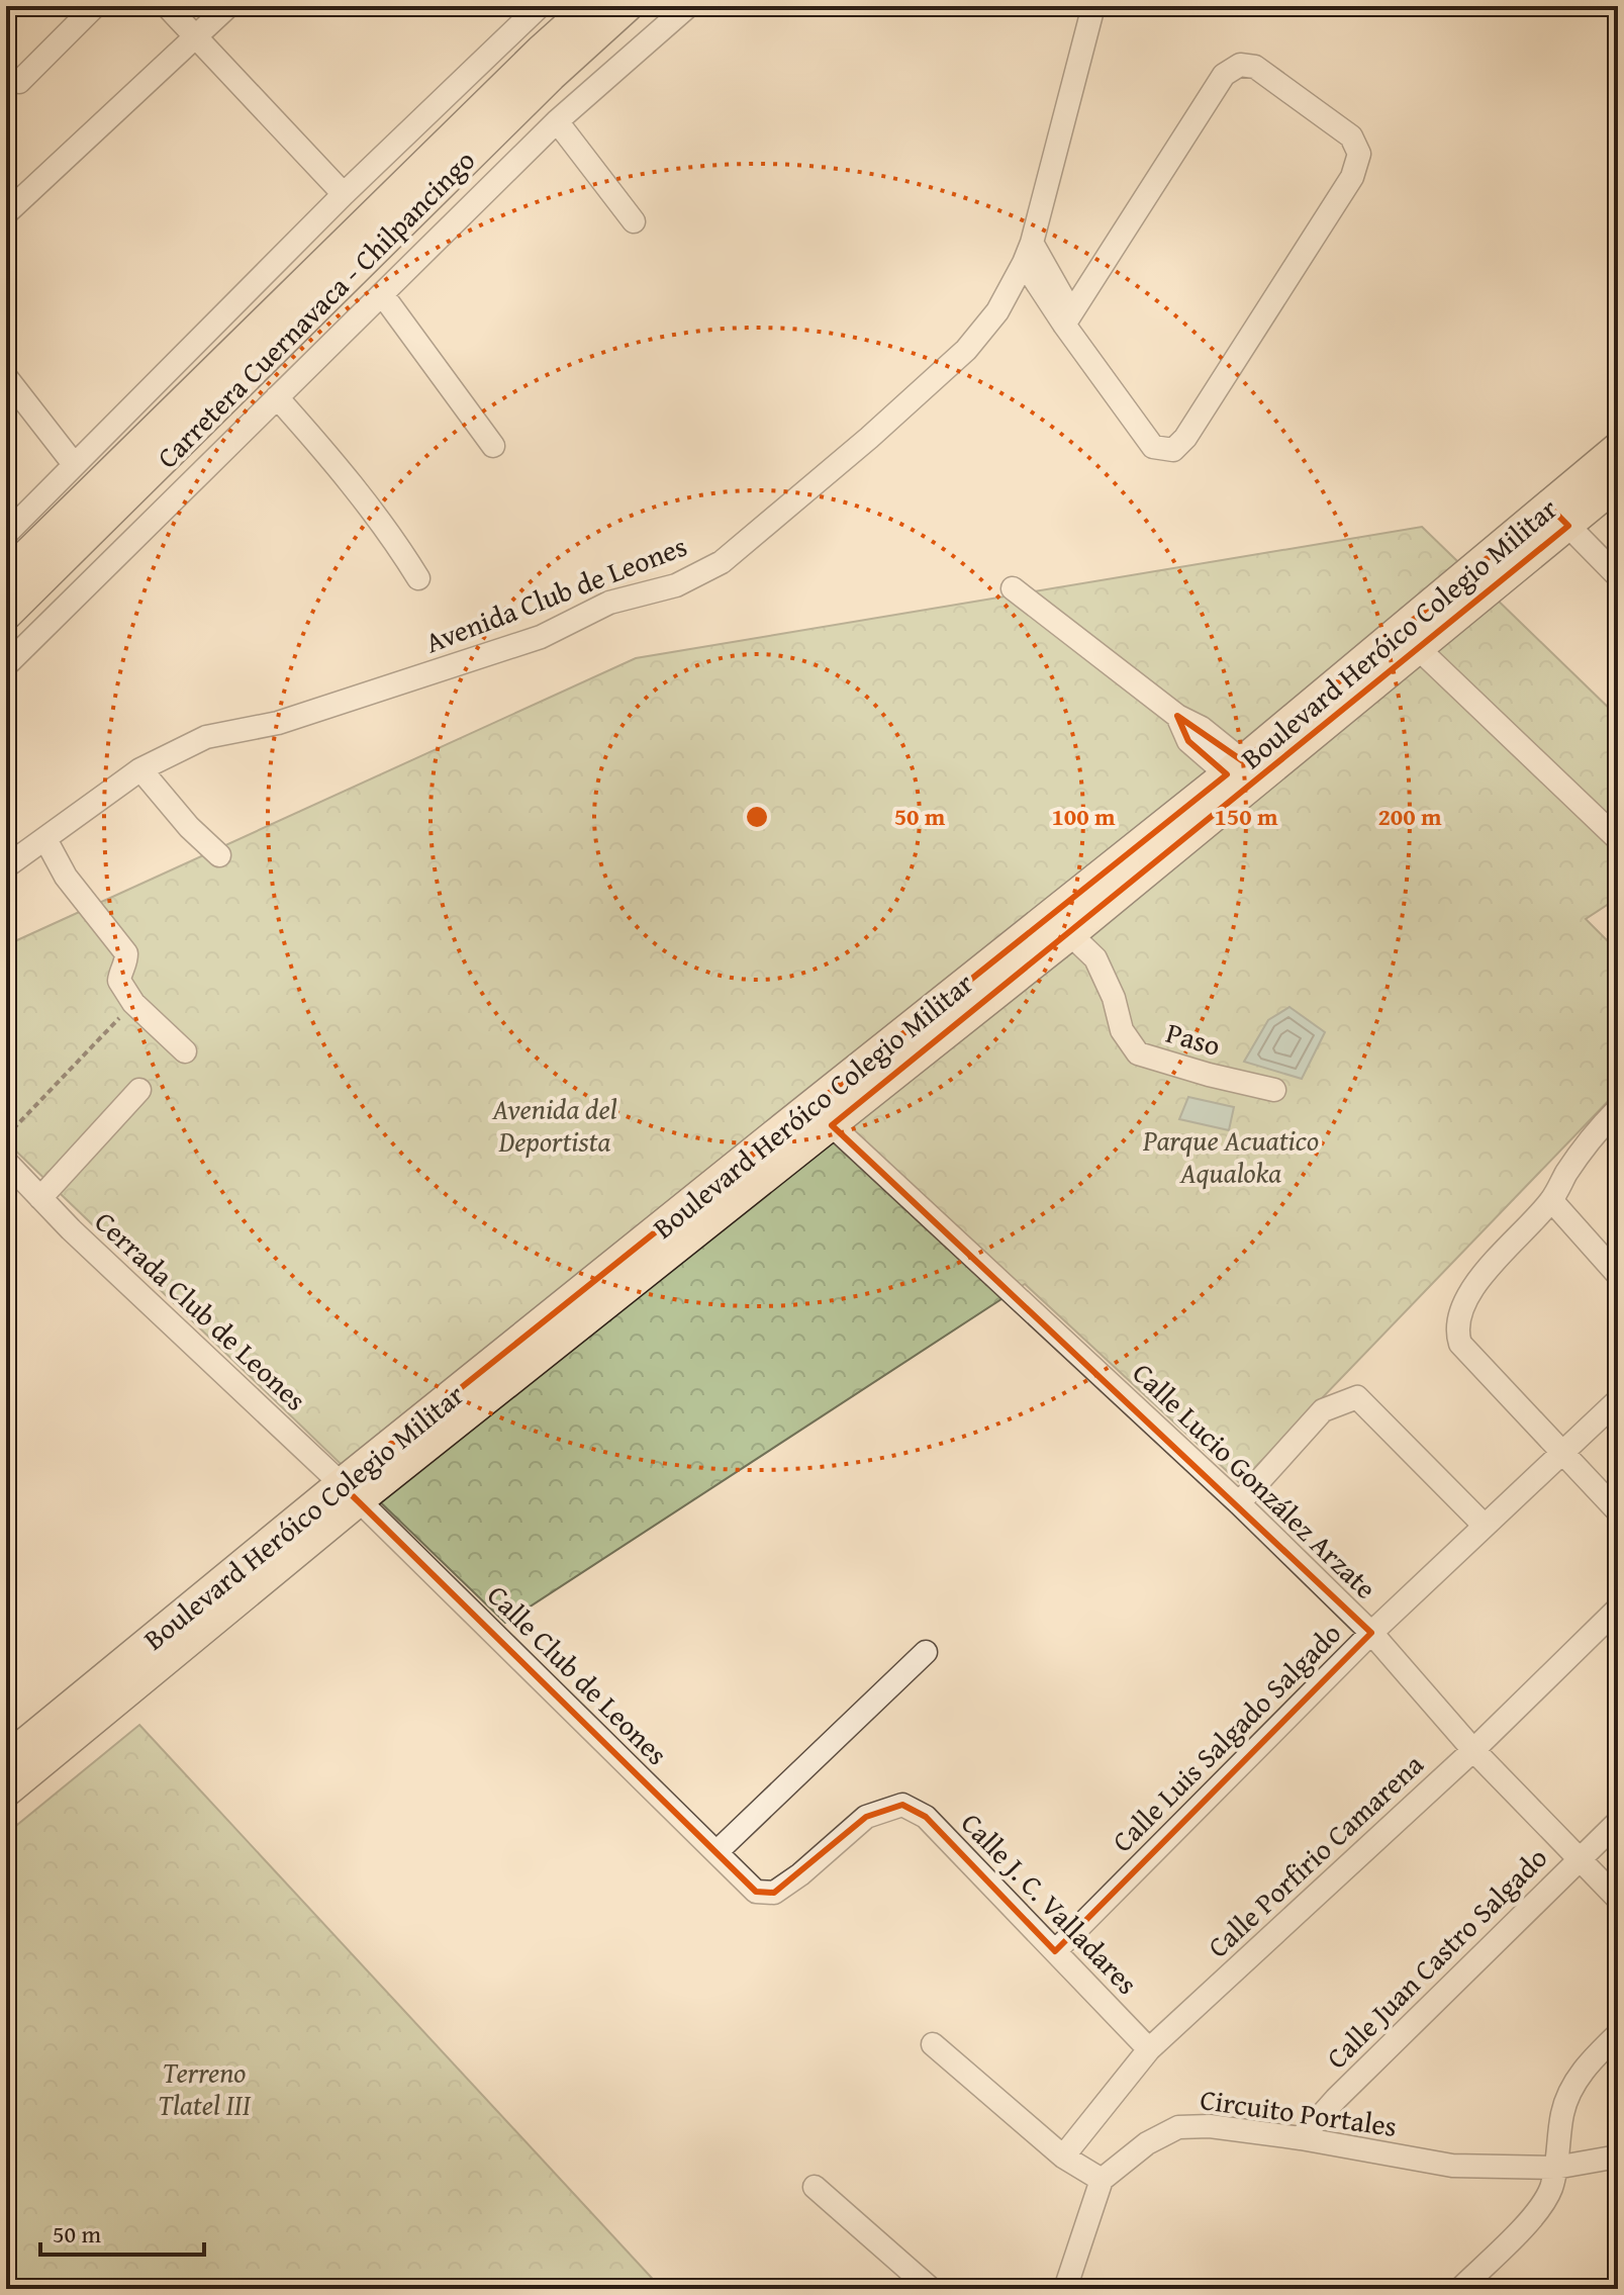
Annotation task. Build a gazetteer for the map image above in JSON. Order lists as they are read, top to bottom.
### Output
{
  "streets": {
    "main road": ["Carretera Cuernavaca - Chilpancingo", "Boulevard Heróico Colegio Militar"],
    "street": [
      "Avenida Club de Leones",
      "Paso",
      "Cerrada Club de Leones",
      "Calle Lucio González Arzate",
      "Calle Club de Leones",
      "Calle Luis Salgado Salgado",
      "Calle Porfirio Camarena",
      "Calle J. C. Valladares",
      "Calle Juan Castro Salgado",
      "Circuito Portales"
    ]
  },
  "crossings": [
    ["Boulevard Heróico Colegio Militar", "Paso"],
    ["Boulevard Heróico Colegio Militar", "Cerrada Club de Leones"],
    ["Boulevard Heróico Colegio Militar", "Calle Lucio González Arzate"],
    ["Boulevard Heróico Colegio Militar", "Calle Club de Leones"],
    ["Cerrada Club de Leones", "Calle Club de Leones"],
    ["Calle Lucio González Arzate", "Calle Luis Salgado Salgado"],
    ["Calle Lucio González Arzate", "Calle Porfirio Camarena"],
    ["Calle Lucio González Arzate", "Calle Juan Castro Salgado"],
    ["Calle Club de Leones", "Calle J. C. Valladares"],
    ["Calle Luis Salgado Salgado", "Calle J. C. Valladares"],
    ["Calle Porfirio Camarena", "Calle J. C. Valladares"],
    ["Calle Juan Castro Salgado", "Circuito Portales"]
  ],
  "parks": ["Avenida del Deportista", "Parque Acuatico Aqualoka", "Terreno Tlatel III"],
  "scale_bar": "50 m",
  "rings": [
    "50 m",
    "100 m",
    "150 m",
    "200 m"
  ]
}
